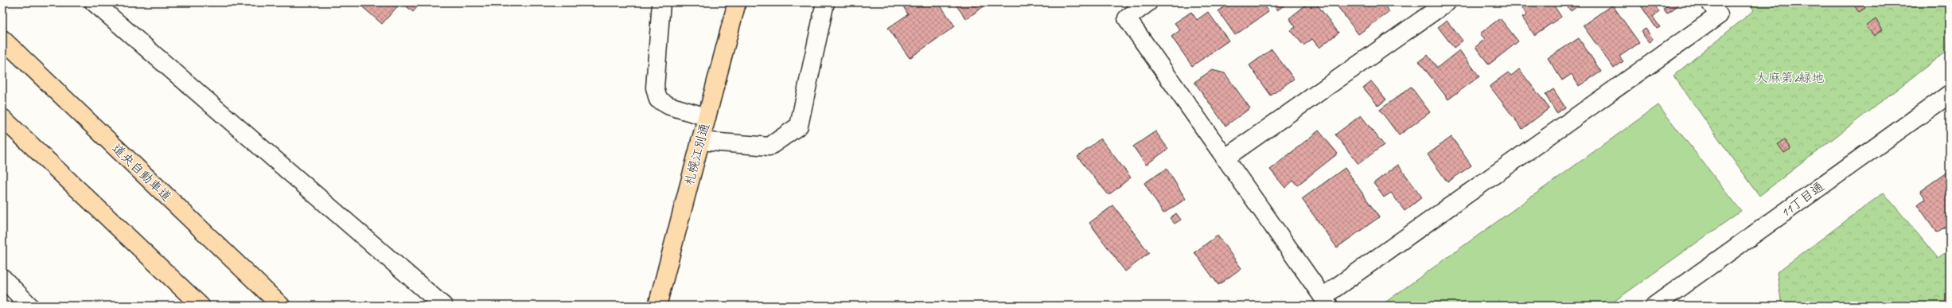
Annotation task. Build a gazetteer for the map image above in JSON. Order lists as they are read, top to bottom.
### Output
{
  "streets": {
    "highway": ["札幌江別通", "道央自動車道"],
    "street": ["11丁目通"]
  },
  "parks": ["大麻第2緑地"]
}
